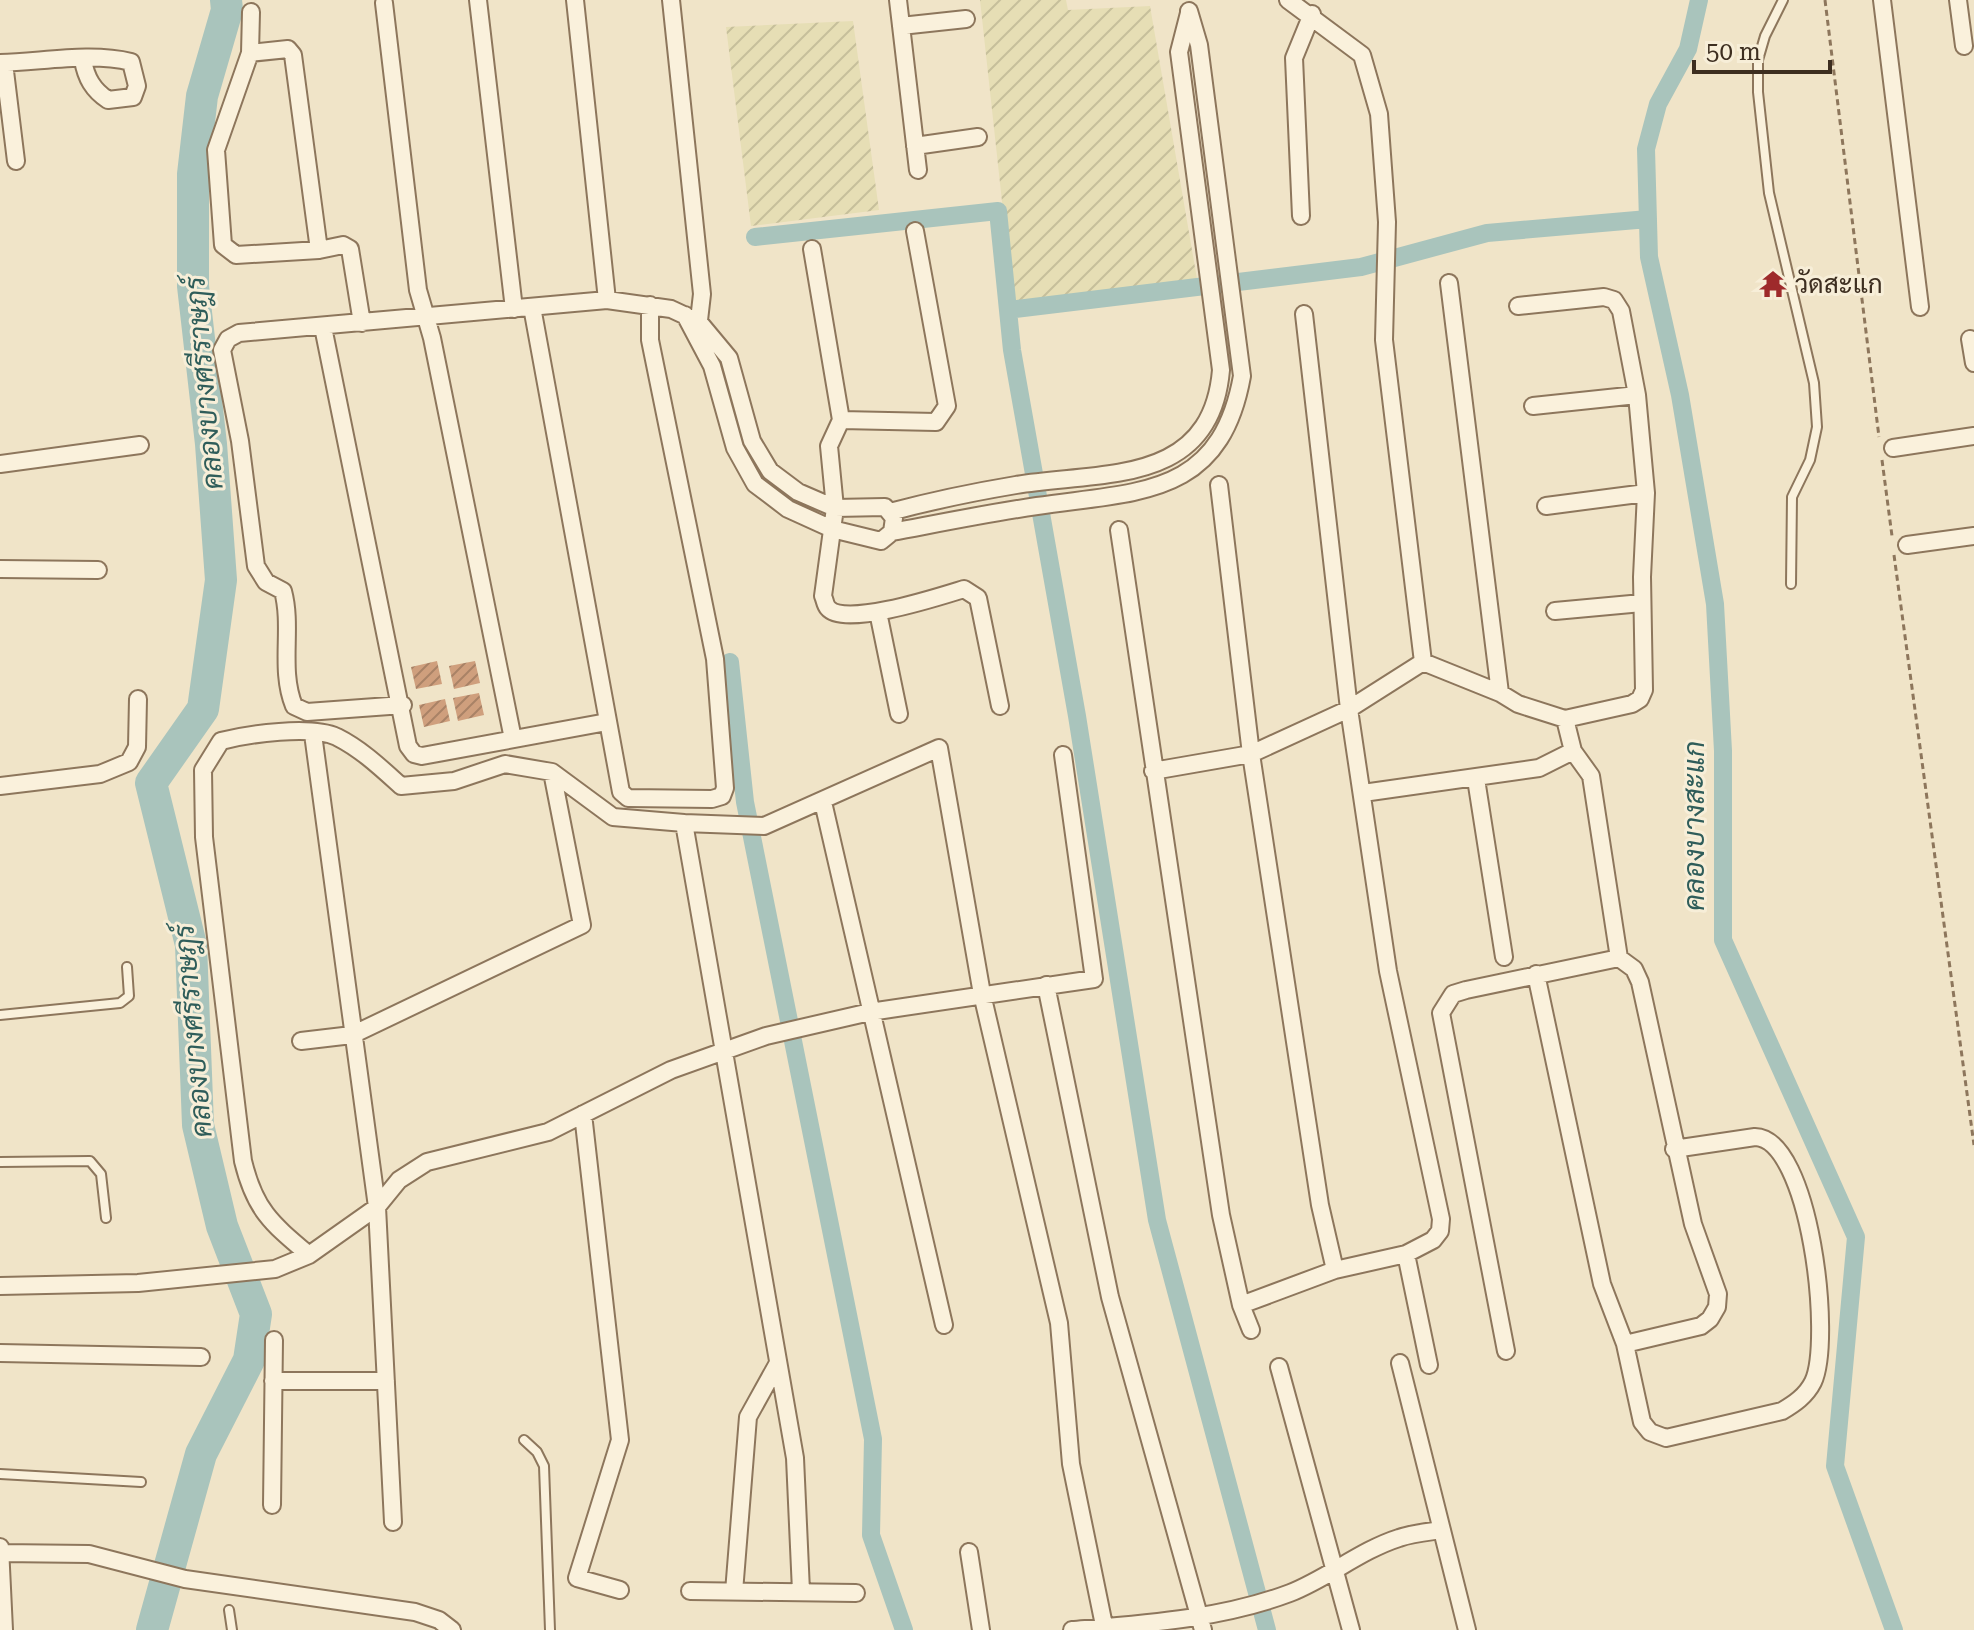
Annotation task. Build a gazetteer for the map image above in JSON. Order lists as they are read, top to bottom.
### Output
{
  "water": ["คลองบางศรีราษฎร์", "คลองบางสะแก"],
  "places": {
    "temple": ["วัดสะแก"]
  },
  "scale_bar": "50 m"
}
